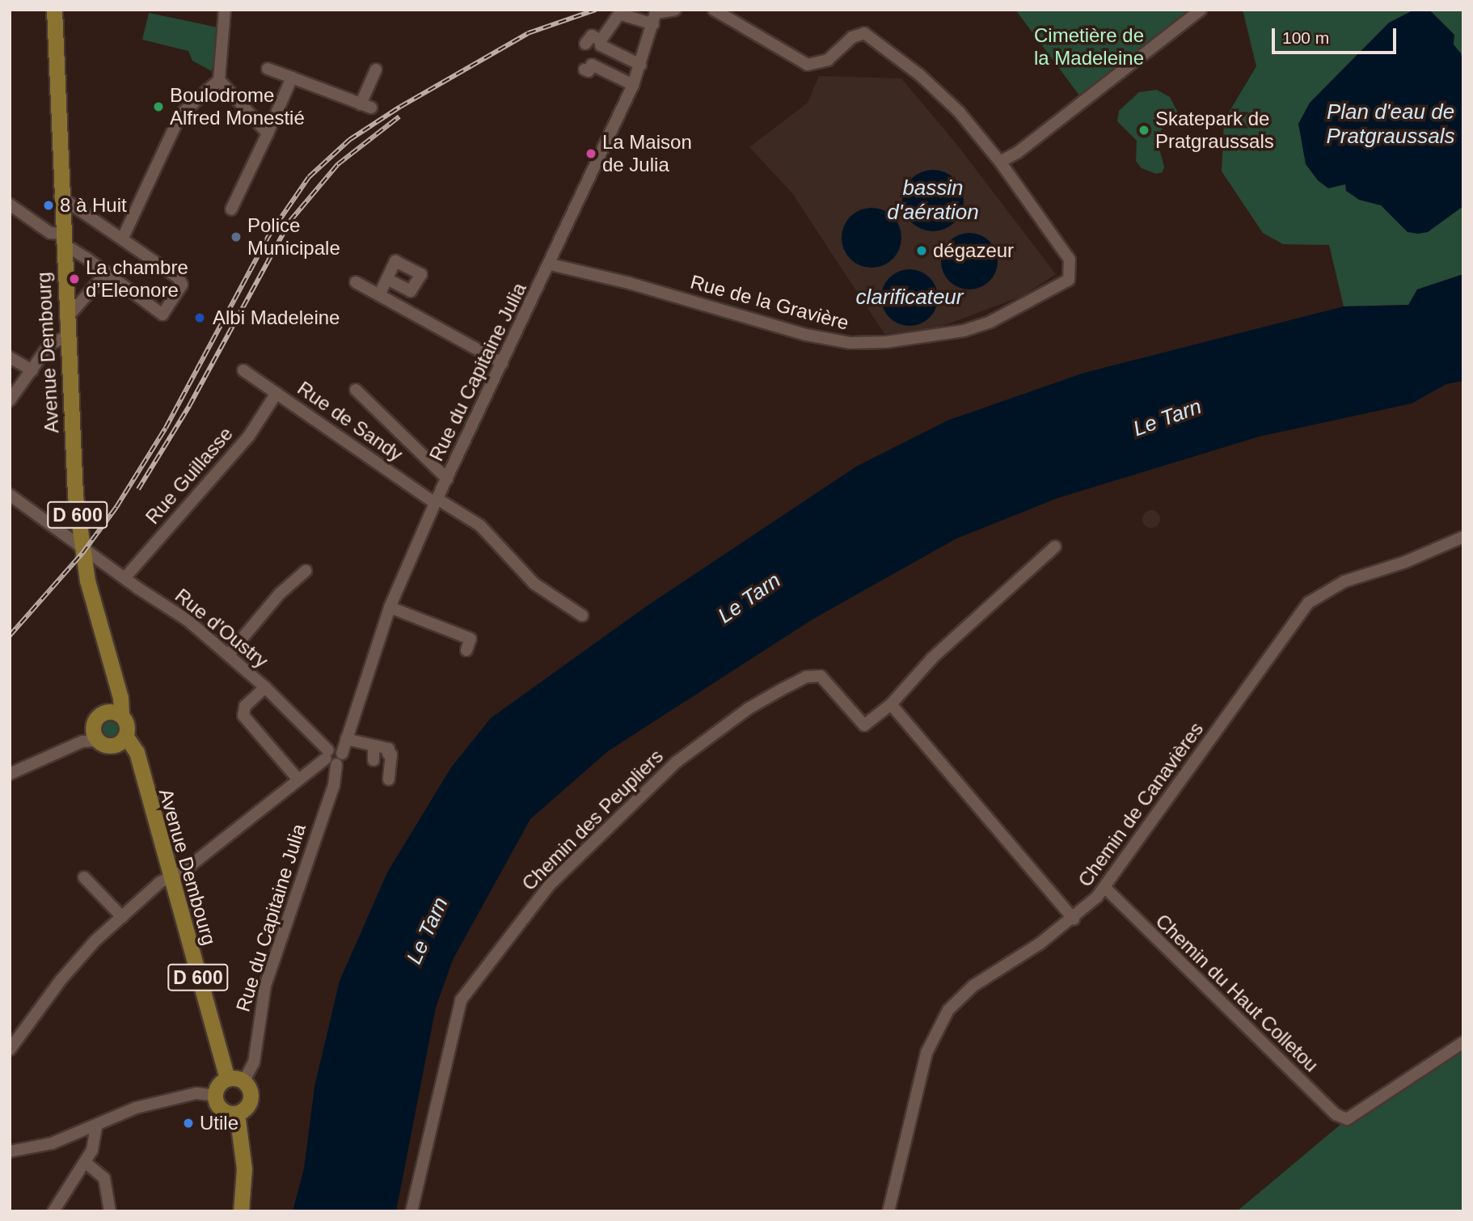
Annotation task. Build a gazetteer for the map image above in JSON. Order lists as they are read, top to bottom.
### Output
{
  "streets": {
    "main road": ["Avenue Dembourg", "D 600"],
    "street": [
      "Rue de la Gravière",
      "Rue du Capitaine Julia",
      "Rue de Sandy",
      "Rue Guillasse",
      "Rue d'Oustry",
      "Chemin de Canavières",
      "Chemin des Peupliers",
      "Chemin du Haut Colletou"
    ]
  },
  "crossings": [
    ["Rue de la Gravière", "Rue du Capitaine Julia"],
    ["Avenue Dembourg", "Rue du Capitaine Julia"],
    ["Avenue Dembourg", "Rue d'Oustry"],
    ["Rue du Capitaine Julia", "Rue de Sandy"],
    ["Rue du Capitaine Julia", "Rue d'Oustry"],
    ["Rue de Sandy", "Rue Guillasse"],
    ["Rue Guillasse", "Rue d'Oustry"],
    ["Chemin de Canavières", "Chemin du Haut Colletou"]
  ],
  "water": [
    "Plan d'eau de Pratgraussals",
    "bassin d'aération",
    "clarificateur",
    "Le Tarn"
  ],
  "parks": ["Cimetière de la Madeleine"],
  "places": [
    "Boulodrome Alfred Monestié",
    "Skatepark de Pratgraussals",
    "La Maison de Julia",
    "8 à Huit",
    "Police Municipale",
    "dégazeur",
    "La chambre d’Eleonore",
    "Albi Madeleine",
    "Utile"
  ],
  "scale_bar": "100 m"
}
